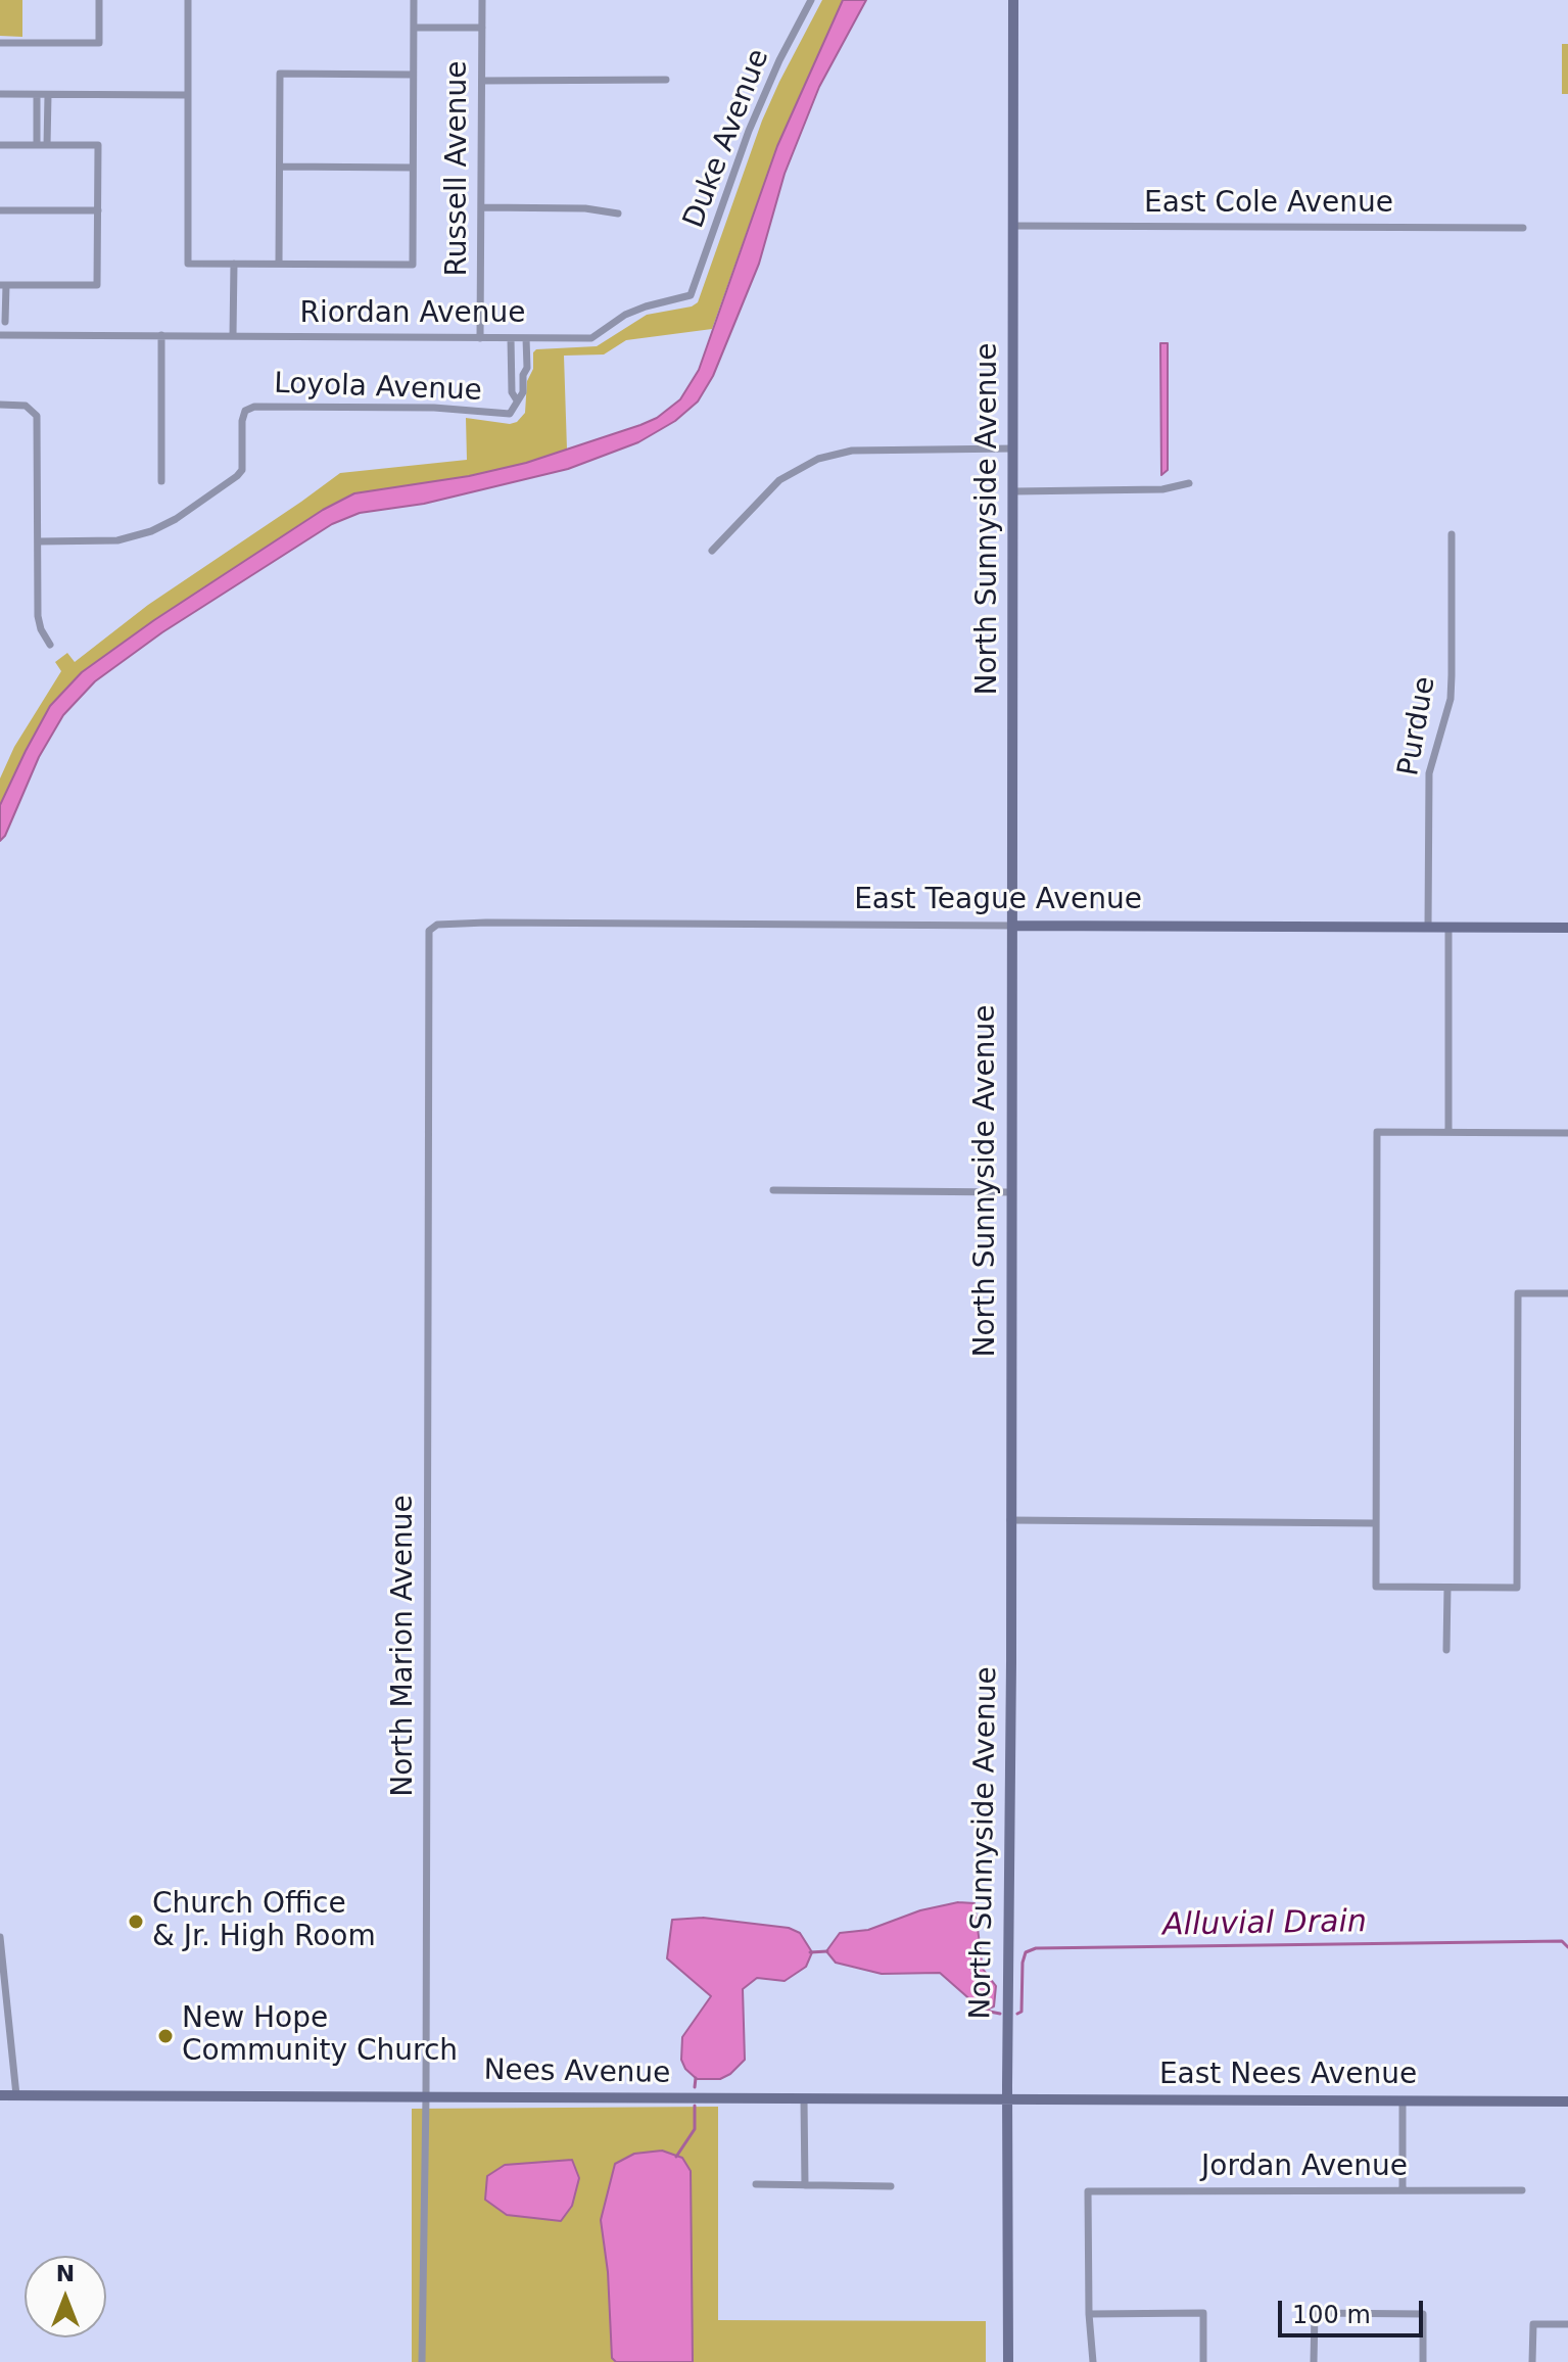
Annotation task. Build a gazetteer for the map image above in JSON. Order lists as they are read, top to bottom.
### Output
{
  "streets": {
    "main road": [
      "North Sunnyside Avenue",
      "East Teague Avenue",
      "Nees Avenue",
      "East Nees Avenue"
    ],
    "street": [
      "Duke Avenue",
      "Russell Avenue",
      "East Cole Avenue",
      "Riordan Avenue",
      "Loyola Avenue",
      "Purdue",
      "North Marion Avenue",
      "Jordan Avenue"
    ]
  },
  "crossings": [
    ["Duke Avenue", "Riordan Avenue"],
    ["Russell Avenue", "Riordan Avenue"],
    ["East Cole Avenue", "North Sunnyside Avenue"],
    ["North Sunnyside Avenue", "East Teague Avenue"],
    ["North Sunnyside Avenue", "Nees Avenue"],
    ["North Sunnyside Avenue", "East Nees Avenue"],
    ["Purdue", "East Teague Avenue"],
    ["East Teague Avenue", "North Marion Avenue"],
    ["North Marion Avenue", "Nees Avenue"],
    ["Nees Avenue", "East Nees Avenue"]
  ],
  "water": ["Alluvial Drain"],
  "places": ["Church Office & Jr. High Room", "New Hope Community Church"],
  "scale_bar": "100 m",
  "north": "top"
}
